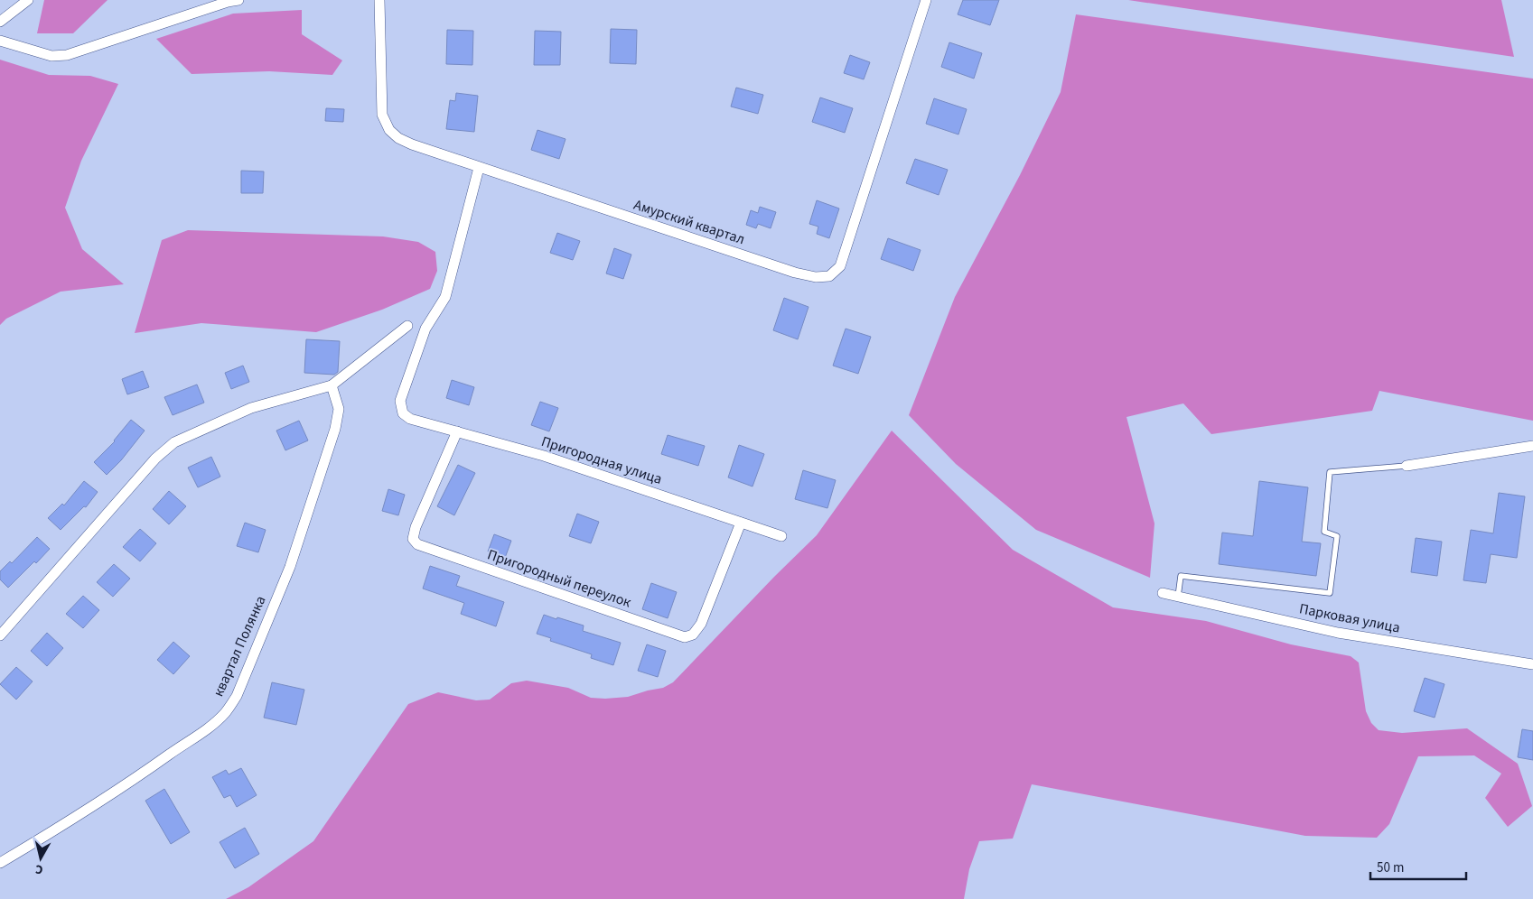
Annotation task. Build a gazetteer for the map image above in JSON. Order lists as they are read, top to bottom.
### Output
{
  "streets": {
    "street": [
      "Амурский квартал",
      "Пригородная улица",
      "Пригородный переулок",
      "Парковая улица",
      "квартал Полянка"
    ]
  },
  "crossings": [
    ["Амурский квартал", "Пригородная улица"],
    ["Пригородная улица", "Пригородный переулок"]
  ],
  "scale_bar": "50 m",
  "north": "bottom"
}
